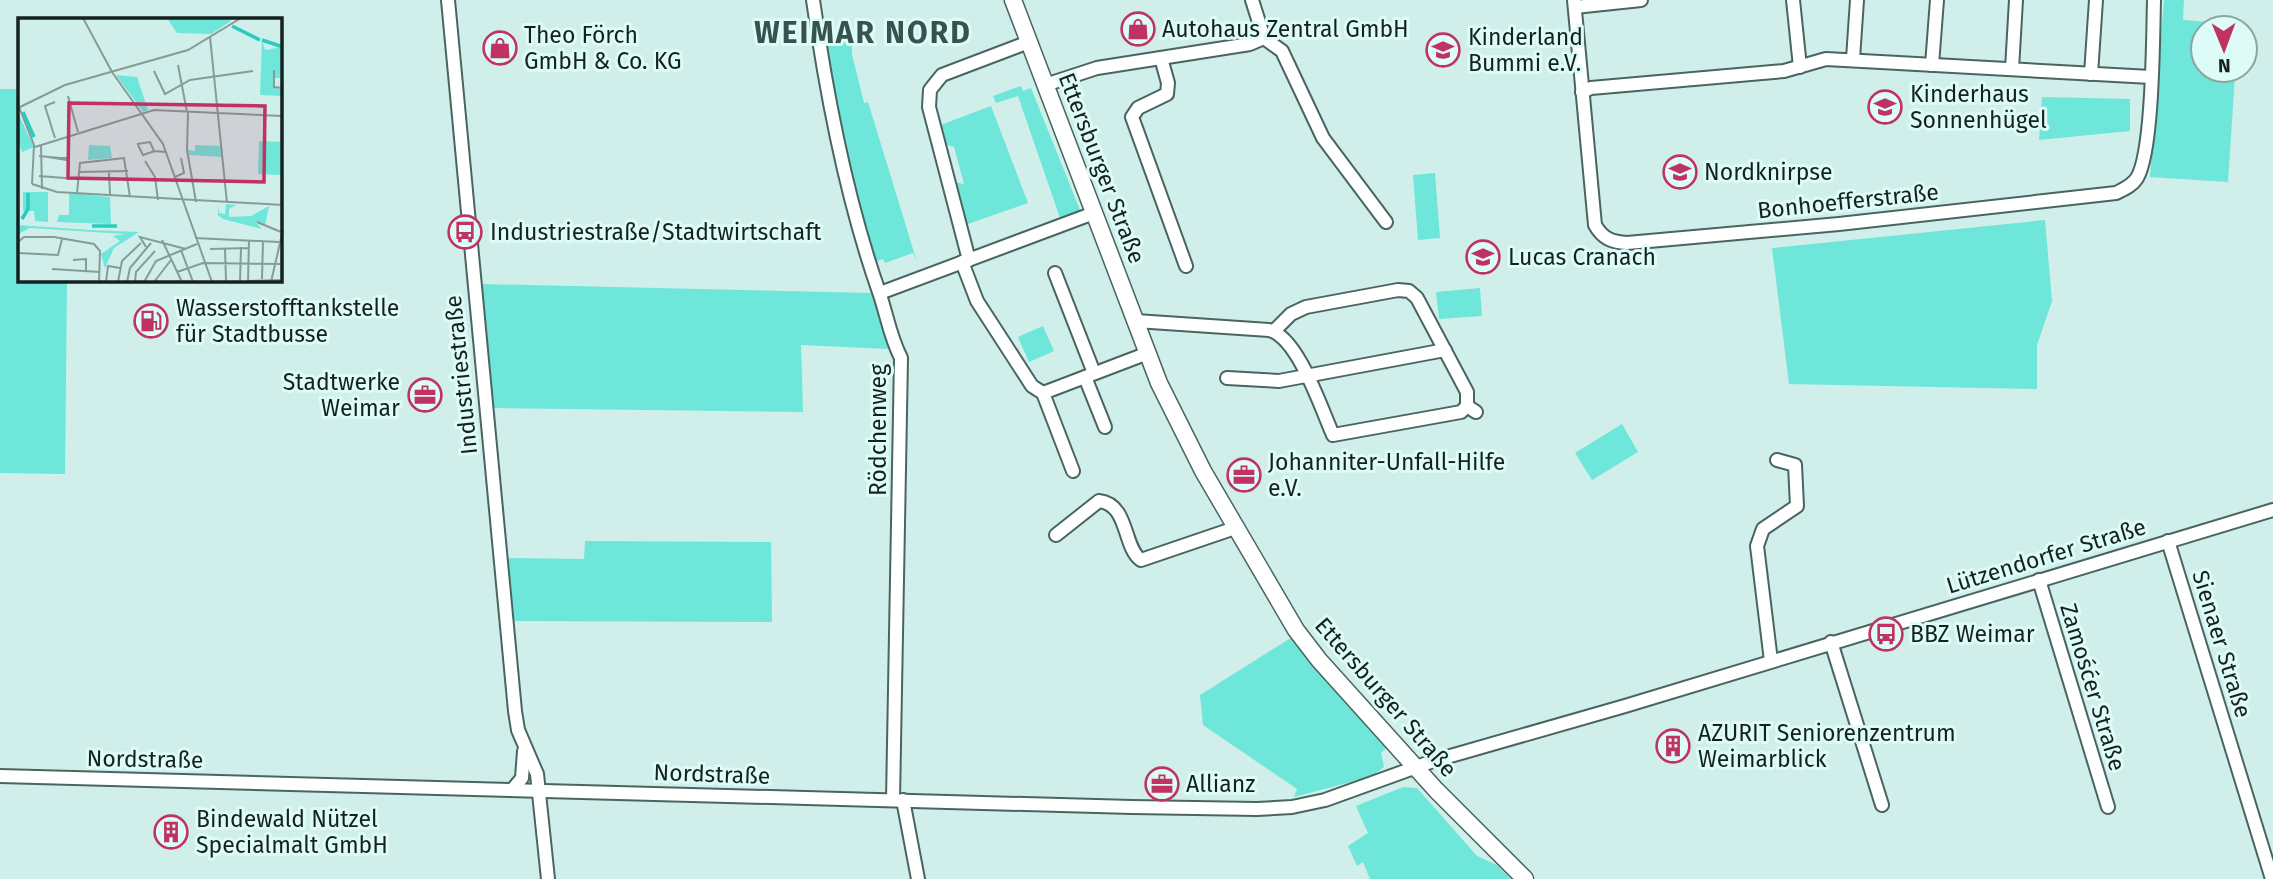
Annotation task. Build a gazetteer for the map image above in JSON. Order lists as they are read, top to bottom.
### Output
{
  "streets": {
    "street": [
      "Ettersburger Straße",
      "Bonhoefferstraße",
      "Industriestraße",
      "Rödchenweg",
      "Lützendorfer Straße",
      "Sienaer Straße",
      "Zamośćer Straße",
      "Nordstraße"
    ]
  },
  "crossings": [
    ["Ettersburger Straße", "Lützendorfer Straße"],
    ["Ettersburger Straße", "Nordstraße"],
    ["Industriestraße", "Nordstraße"],
    ["Rödchenweg", "Nordstraße"],
    ["Lützendorfer Straße", "Sienaer Straße"],
    ["Lützendorfer Straße", "Zamośćer Straße"],
    ["Lützendorfer Straße", "Nordstraße"]
  ],
  "districts": ["WEIMAR NORD"],
  "places": {
    "shop": ["Autohaus Zentral GmbH", "Theo Förch GmbH & Co. KG"],
    "school or university": [
      "Kinderland Bummi e.V.",
      "Kinderhaus Sonnenhügel",
      "Nordknirpse",
      "Lucas Cranach"
    ],
    "bus stop": ["Industriestraße/Stadtwirtschaft", "BBZ Weimar"],
    "fuel station": ["Wasserstofftankstelle für Stadtbusse"],
    "office": ["Stadtwerke Weimar", "Johanniter-Unfall-Hilfe e.V.", "Allianz"],
    "building": ["AZURIT Seniorenzentrum Weimarblick", "Bindewald Nützel Specialmalt GmbH"]
  },
  "north": "bottom"
}
